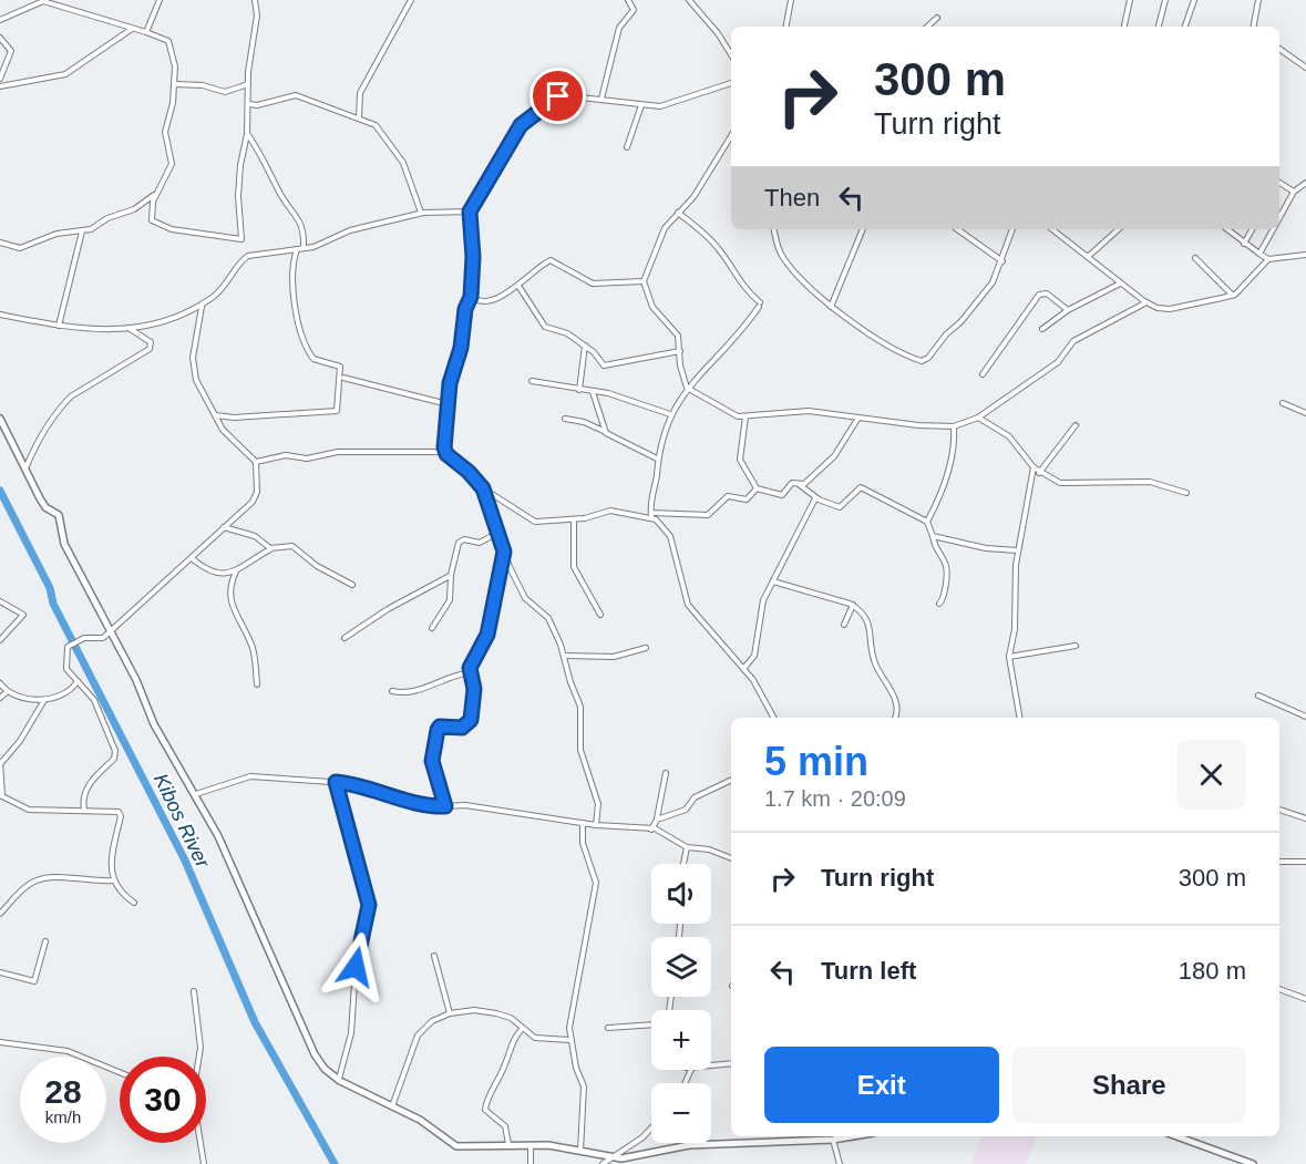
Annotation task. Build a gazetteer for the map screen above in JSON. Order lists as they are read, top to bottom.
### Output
{
  "water": ["Kibos River"],
  "page": {
    "turn": ["300 m", "Turn right"],
    "then": "Then",
    "heading": ["5 min", "1.7 km · 20:09"],
    "list": [
      {
        "name": "Turn right",
        "value": "300 m"
      },
      {
        "name": "Turn left",
        "value": "180 m"
      }
    ],
    "map_buttons": ["+", "−"],
    "buttons": ["Exit", "Share"],
    "speed": "28 km/h",
    "limit": "30"
  }
}
